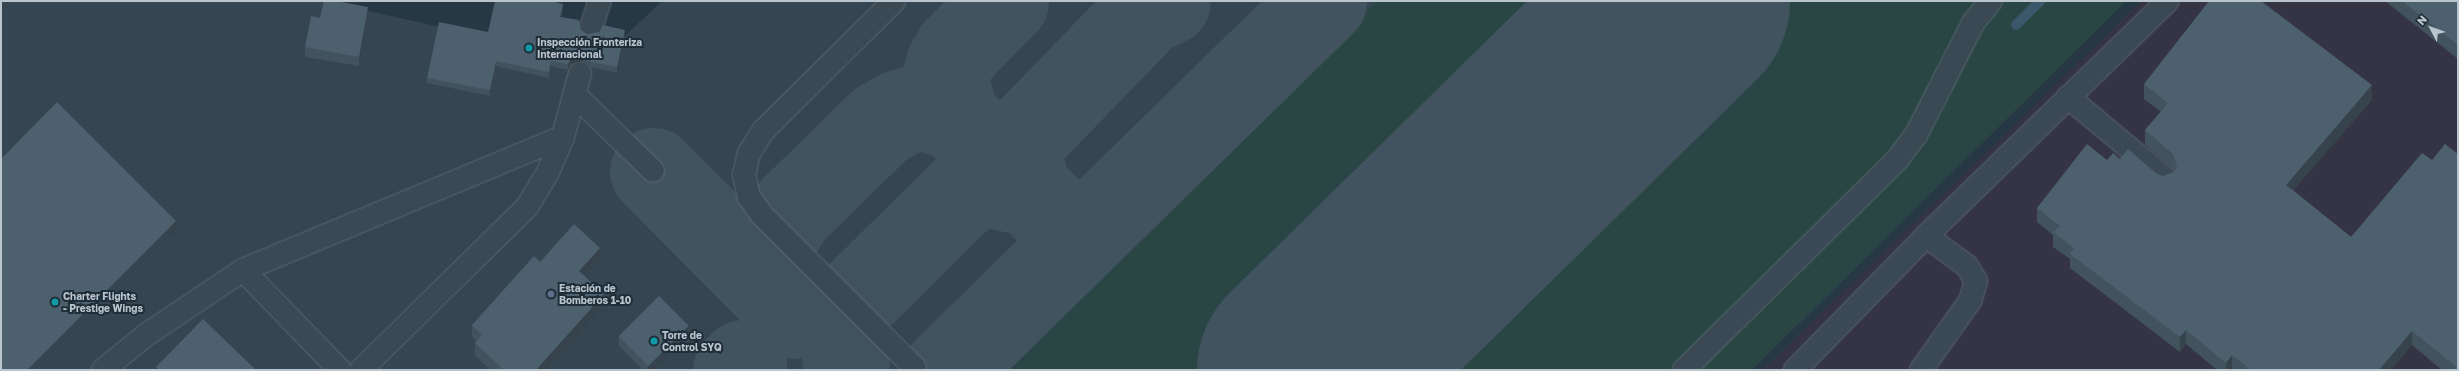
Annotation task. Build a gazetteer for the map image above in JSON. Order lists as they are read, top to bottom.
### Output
{
  "places": [
    "Inspección Fronteriza Internacional",
    "Estación de Bomberos 1-10",
    "Charter Flights - Prestige Wings",
    "Torre de Control SYQ"
  ],
  "north": "top left"
}
